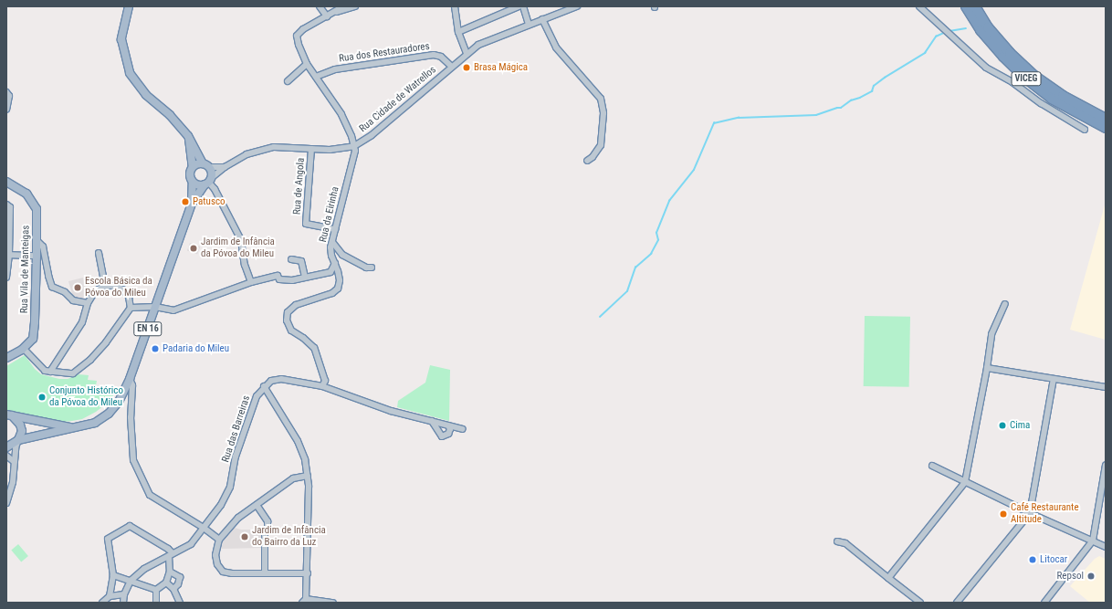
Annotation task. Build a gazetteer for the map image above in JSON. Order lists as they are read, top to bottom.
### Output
{
  "streets": {
    "highway": ["VICEG"],
    "main road": ["Rua Vila de Manteigas", "EN 16"],
    "street": [
      "Rua dos Restauradores",
      "Rua Cidade de Watrellos",
      "Rua de Angola",
      "Rua da Eirinha",
      "Rua das Barreiras"
    ]
  },
  "crossings": [
    ["Rua dos Restauradores", "Rua Cidade de Watrellos"],
    ["Rua Cidade de Watrellos", "Rua da Eirinha"],
    ["Rua de Angola", "Rua da Eirinha"]
  ],
  "places": [
    "Brasa Mágica",
    "Patusco",
    "Jardim de Infância da Póvoa do Mileu",
    "Escola Básica da Póvoa do Mileu",
    "Padaria do Mileu",
    "Conjunto Histórico da Póvoa do Mileu",
    "Cima",
    "Café Restaurante Altitude",
    "Jardim de Infância do Bairro da Luz",
    "Litocar",
    "Repsol"
  ]
}
